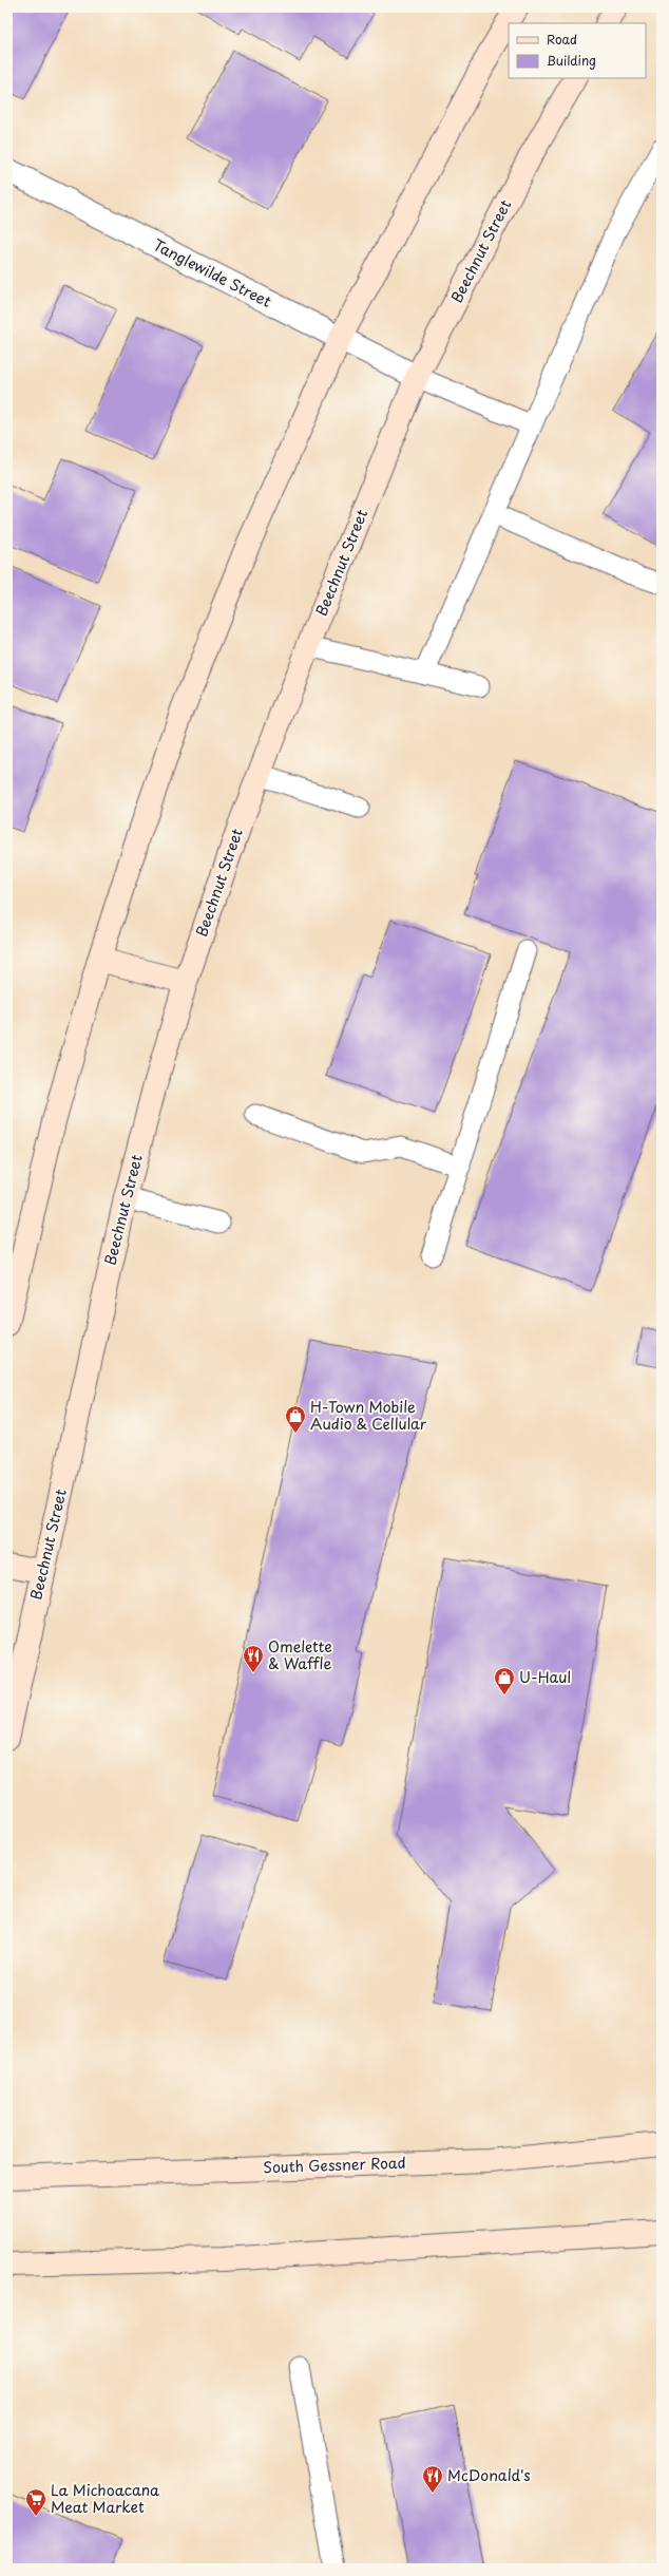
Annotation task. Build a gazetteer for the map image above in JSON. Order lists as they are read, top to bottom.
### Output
{
  "streets": {
    "main road": ["Beechnut Street", "South Gessner Road"],
    "street": ["Tanglewilde Street"]
  },
  "crossings": [
    ["Beechnut Street", "Tanglewilde Street"]
  ],
  "places": {
    "shop": ["H-Town Mobile Audio & Cellular", "U-Haul"],
    "restaurant": ["Omelette & Waffle", "McDonald's"],
    "supermarket": ["La Michoacana Meat Market"]
  },
  "legend": ["Road", "Building"]
}
